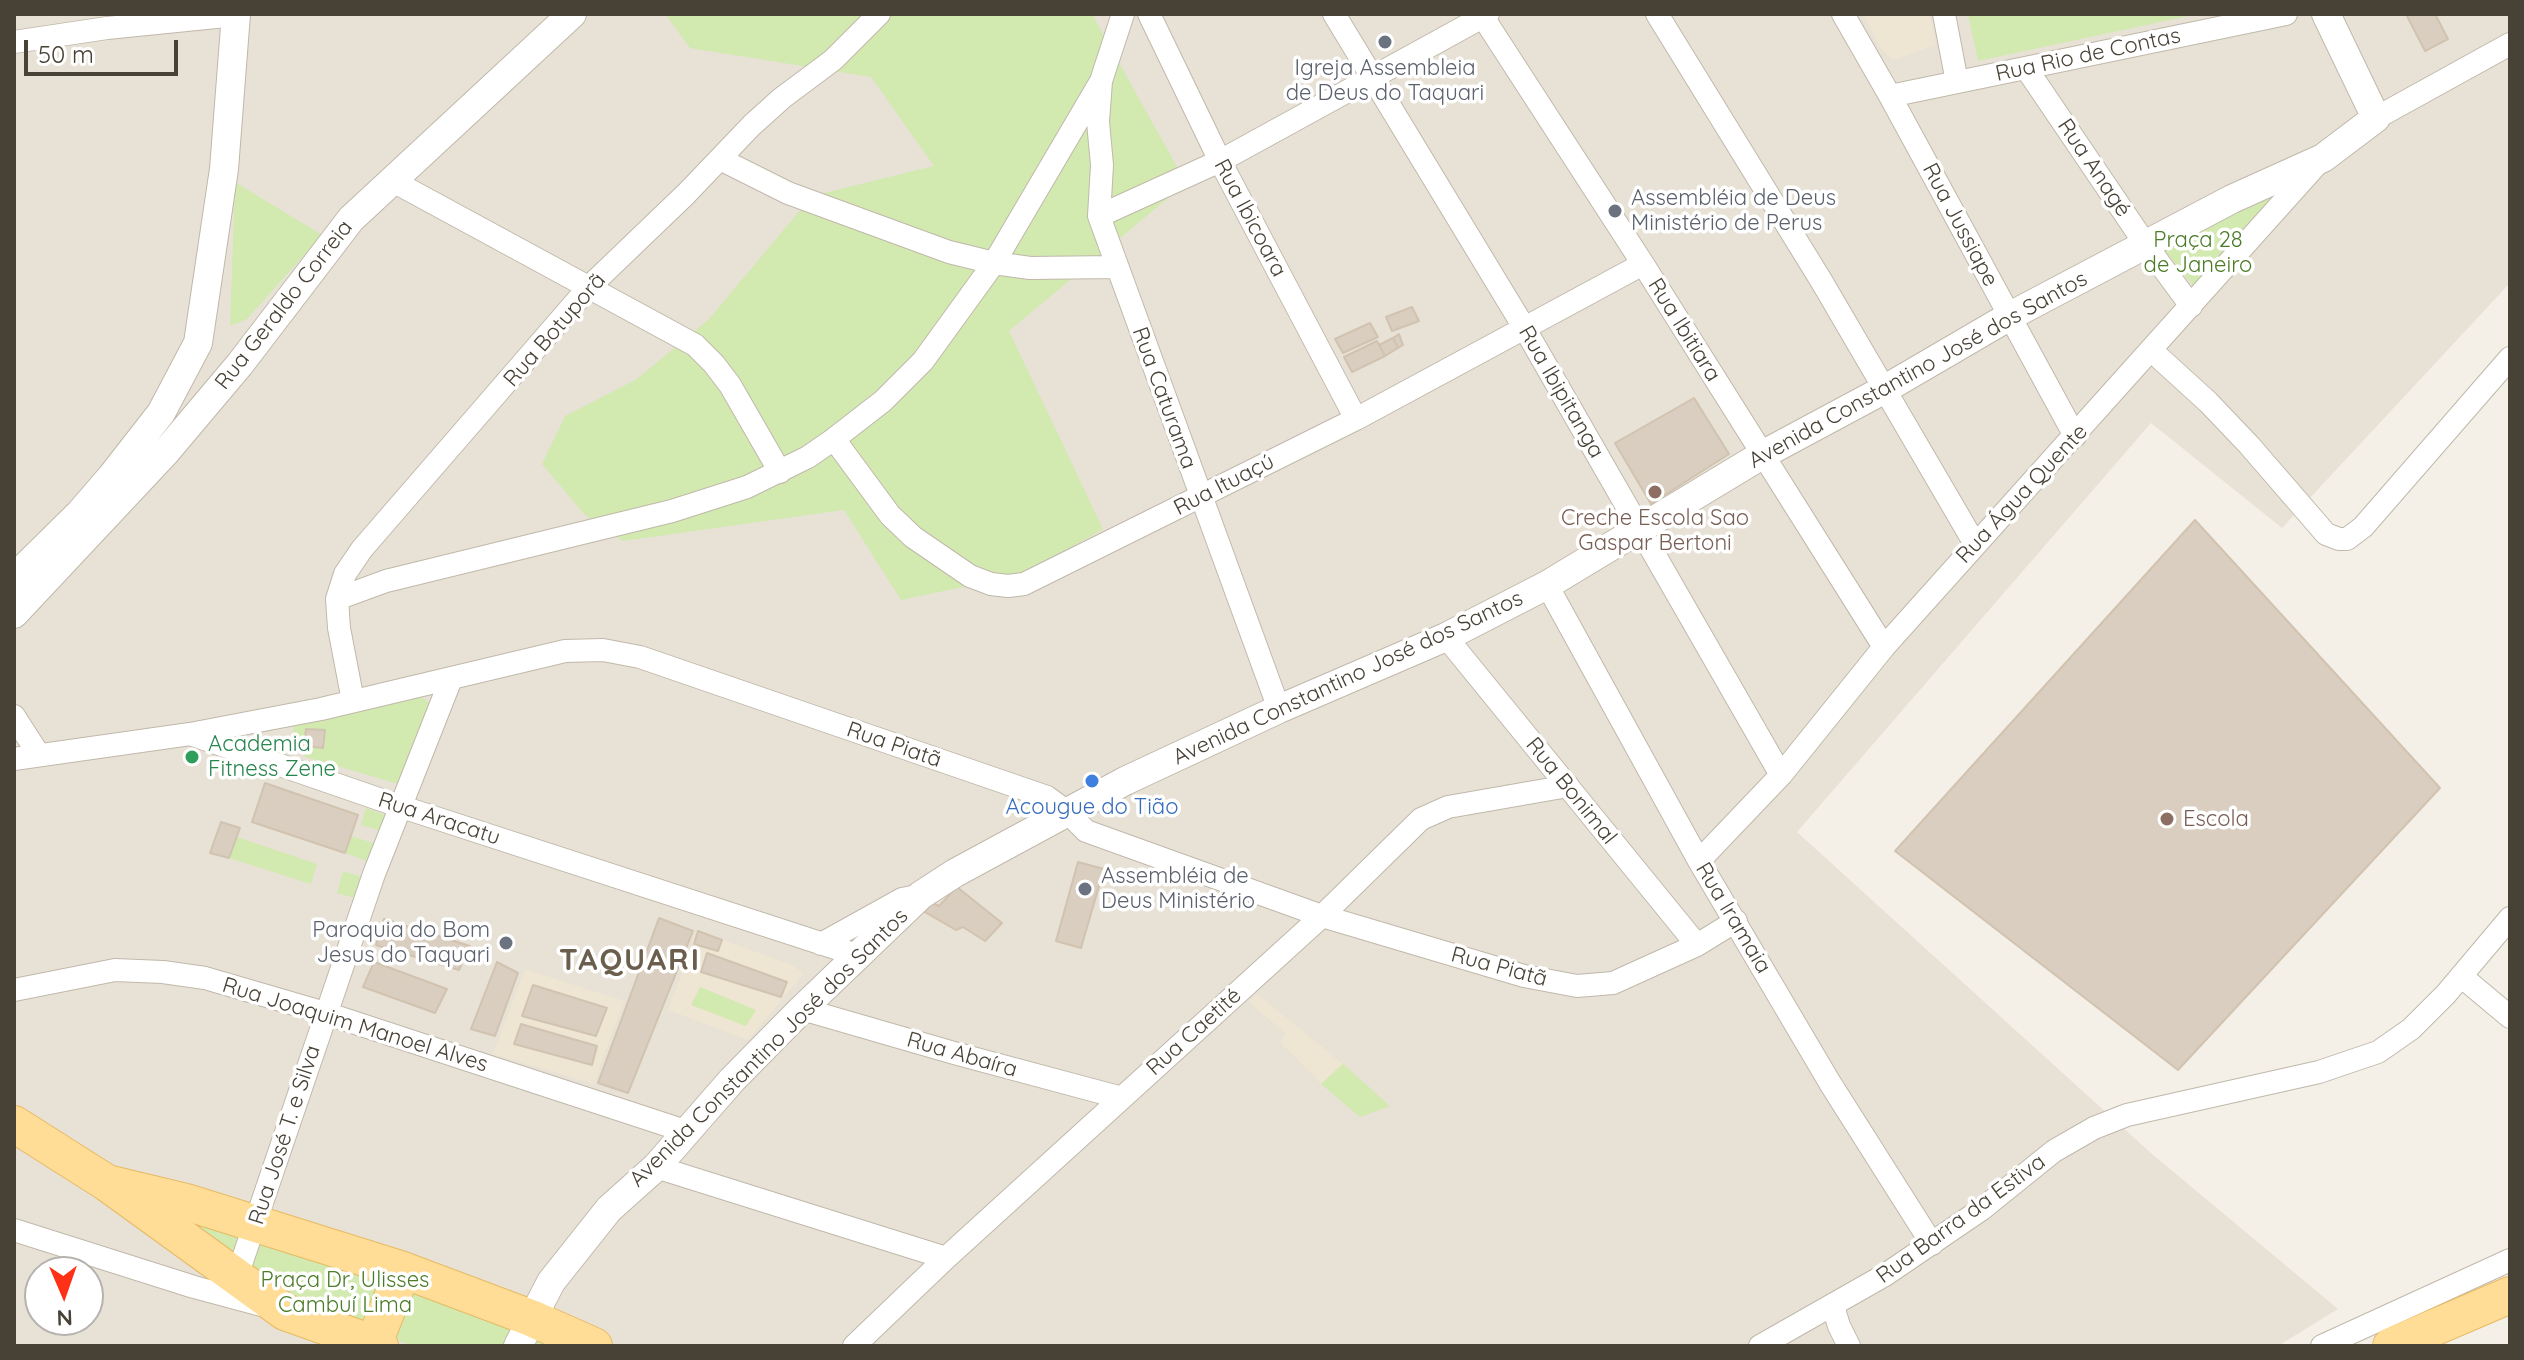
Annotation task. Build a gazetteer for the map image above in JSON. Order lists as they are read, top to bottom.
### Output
{
  "streets": {
    "street": [
      "Rua Rio de Contas",
      "Rua Anagé",
      "Rua Ibicoara",
      "Rua Jussiape",
      "Rua Geraldo Correia",
      "Rua Botuporã",
      "Rua Ibitiara",
      "Avenida Constantino José dos Santos",
      "Rua Ibipitanga",
      "Rua Caturama",
      "Rua Ituaçú",
      "Rua Água Quente",
      "Rua Piatã",
      "Rua Bonimal",
      "Rua Aracatu",
      "Rua Iramaia",
      "Rua Joaquim Manoel Alves",
      "Rua Caetité",
      "Rua Abaíra",
      "Rua José T. e Silva",
      "Rua Barra da Estiva"
    ]
  },
  "crossings": [
    ["Rua Rio de Contas", "Rua Anagé"],
    ["Rua Rio de Contas", "Rua Jussiape"],
    ["Rua Anagé", "Avenida Constantino José dos Santos"],
    ["Rua Anagé", "Rua Água Quente"],
    ["Rua Ibicoara", "Rua Ituaçú"],
    ["Rua Jussiape", "Avenida Constantino José dos Santos"],
    ["Rua Jussiape", "Rua Água Quente"],
    ["Rua Botuporã", "Rua Piatã"],
    ["Rua Ibitiara", "Avenida Constantino José dos Santos"],
    ["Rua Ibitiara", "Rua Ituaçú"],
    ["Rua Ibitiara", "Rua Água Quente"],
    ["Avenida Constantino José dos Santos", "Rua Ibipitanga"],
    ["Avenida Constantino José dos Santos", "Rua Caturama"],
    ["Avenida Constantino José dos Santos", "Rua Água Quente"],
    ["Avenida Constantino José dos Santos", "Rua Piatã"],
    ["Avenida Constantino José dos Santos", "Rua Bonimal"],
    ["Avenida Constantino José dos Santos", "Rua Aracatu"],
    ["Avenida Constantino José dos Santos", "Rua Iramaia"],
    ["Avenida Constantino José dos Santos", "Rua Joaquim Manoel Alves"],
    ["Avenida Constantino José dos Santos", "Rua Abaíra"],
    ["Rua Ibipitanga", "Rua Ituaçú"],
    ["Rua Ibipitanga", "Rua Água Quente"],
    ["Rua Caturama", "Rua Ituaçú"],
    ["Rua Água Quente", "Rua Iramaia"],
    ["Rua Piatã", "Rua Bonimal"],
    ["Rua Piatã", "Rua Aracatu"],
    ["Rua Piatã", "Rua Iramaia"],
    ["Rua Piatã", "Rua Caetité"],
    ["Rua Piatã", "Rua José T. e Silva"],
    ["Rua Bonimal", "Rua Caetité"],
    ["Rua Aracatu", "Rua José T. e Silva"],
    ["Rua Iramaia", "Rua Barra da Estiva"],
    ["Rua Joaquim Manoel Alves", "Rua José T. e Silva"],
    ["Rua Caetité", "Rua Abaíra"]
  ],
  "districts": ["TAQUARI"],
  "parks": ["Praça 28 de Janeiro", "Praça Dr, Ulisses Cambuí Lima"],
  "places": [
    "Igreja Assembleia de Deus do Taquari",
    "Assembléia de Deus Ministério de Perus",
    "Creche Escola Sao Gaspar Bertoni",
    "Academia Fitness Zene",
    "Acougue do Tião",
    "Escola",
    "Assembléia de Deus Ministério",
    "Paroquia do Bom Jesus do Taquari"
  ],
  "scale_bar": "50 m",
  "north": "bottom"
}
